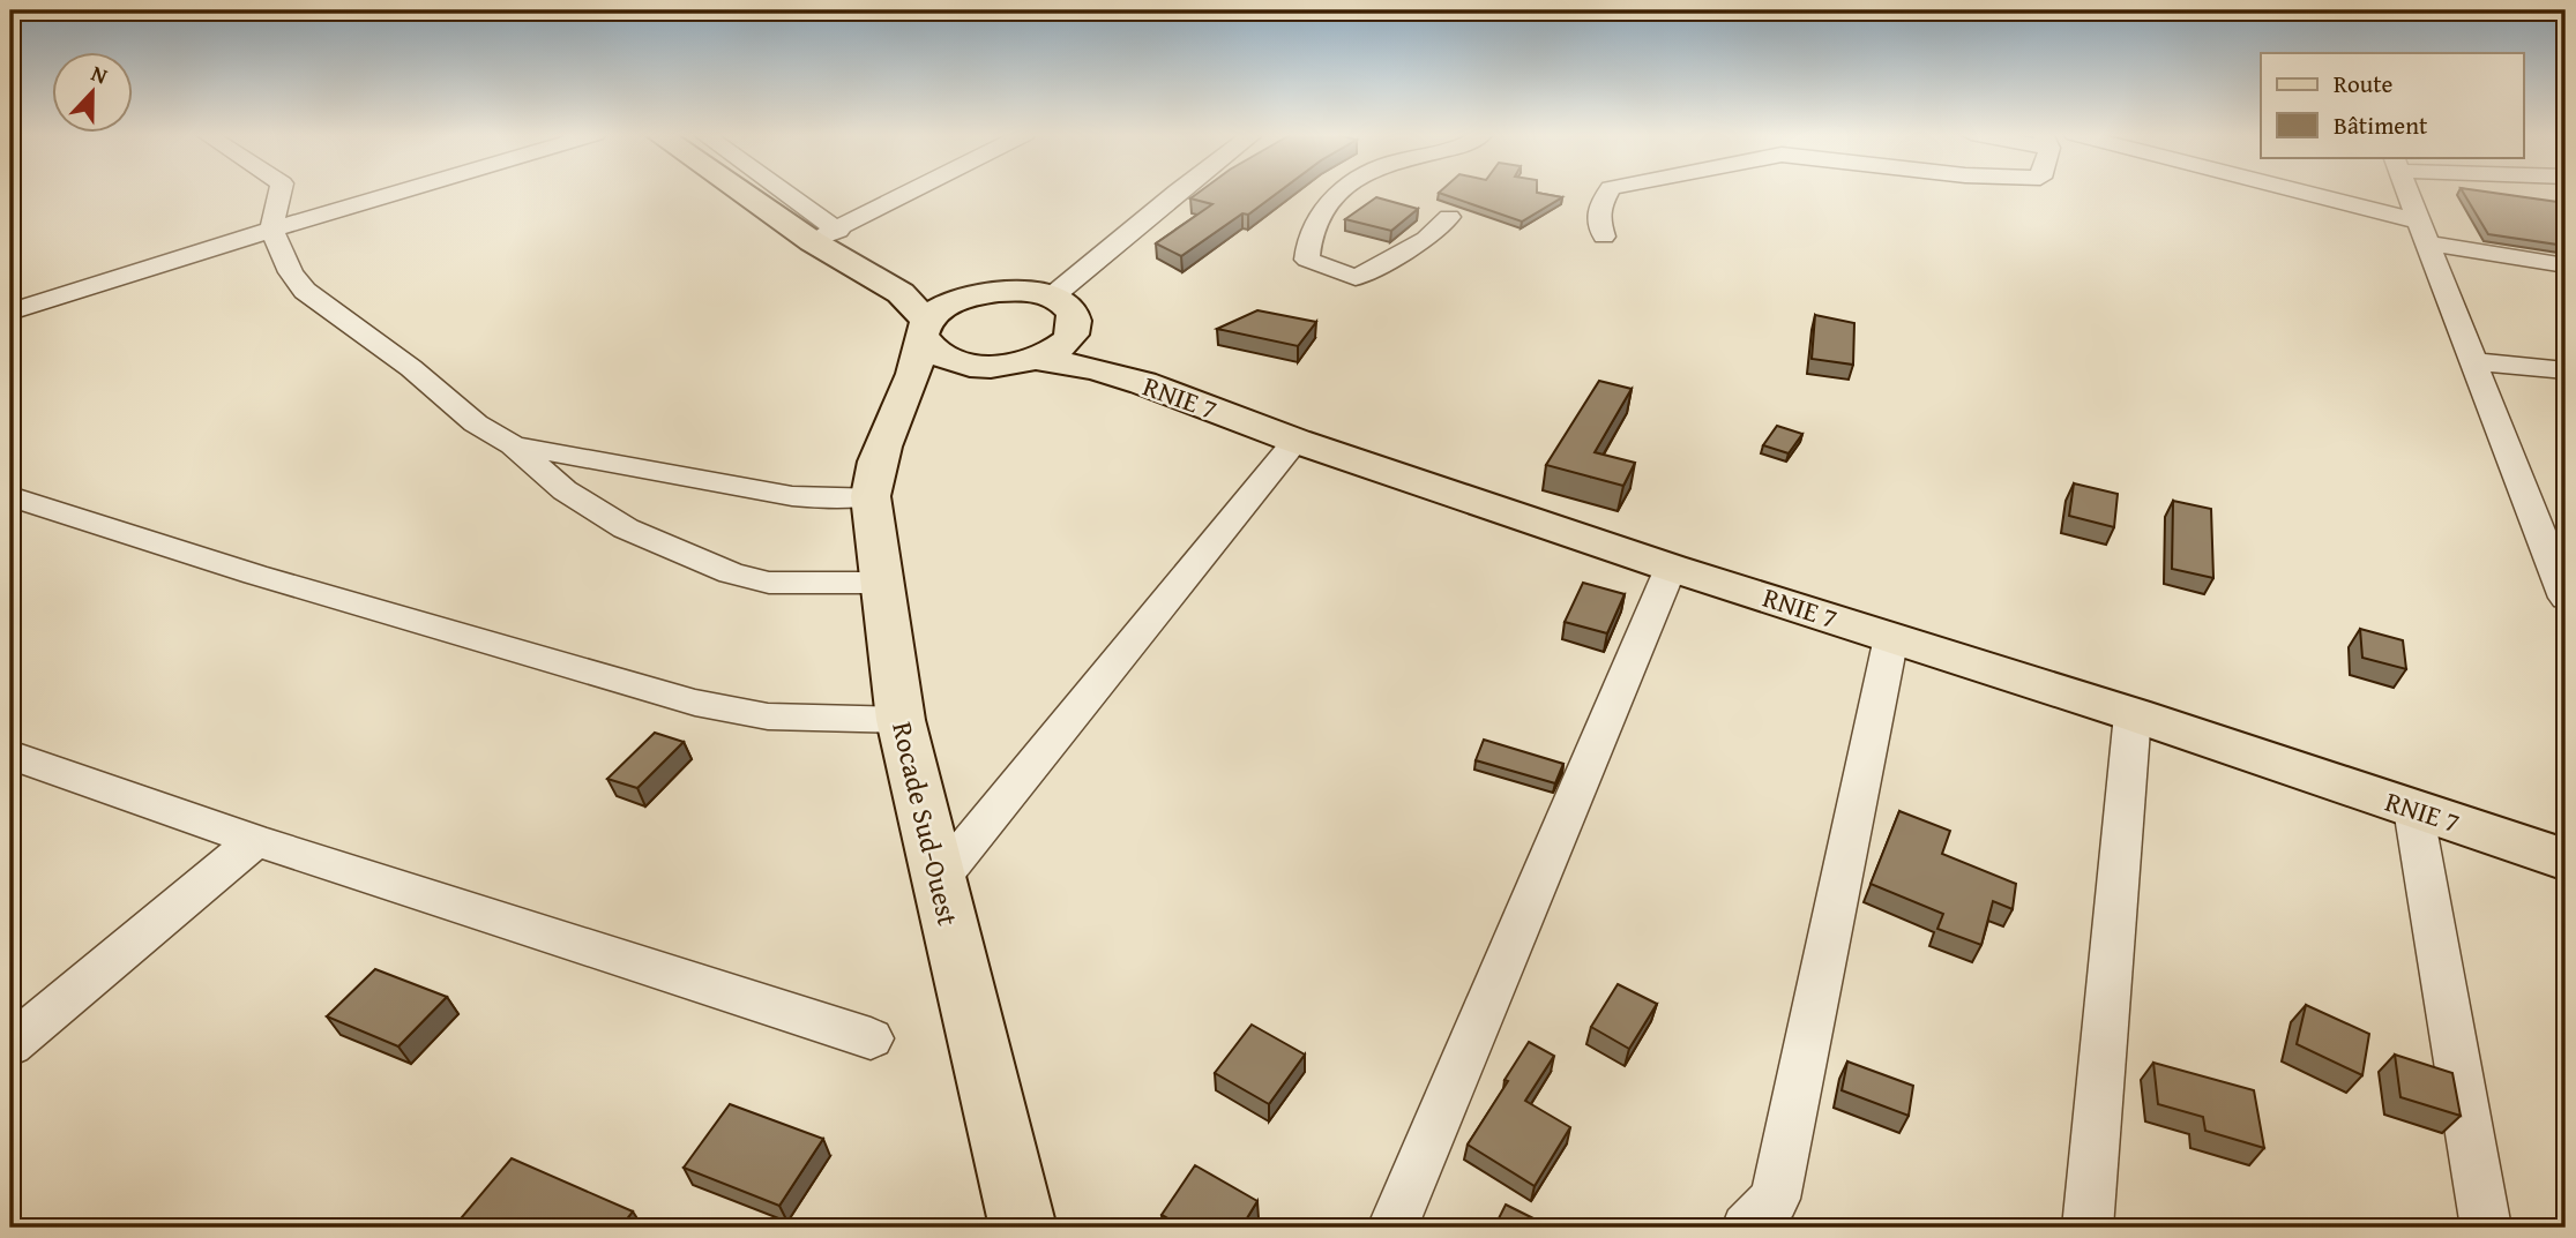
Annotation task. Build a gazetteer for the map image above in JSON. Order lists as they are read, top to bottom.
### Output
{
  "streets": {
    "main road": ["RNIE 7", "Rocade Sud-Ouest"]
  },
  "crossings": [
    ["RNIE 7", "Rocade Sud-Ouest"]
  ],
  "legend": ["Route", "Bâtiment"],
  "north": "top"
}
